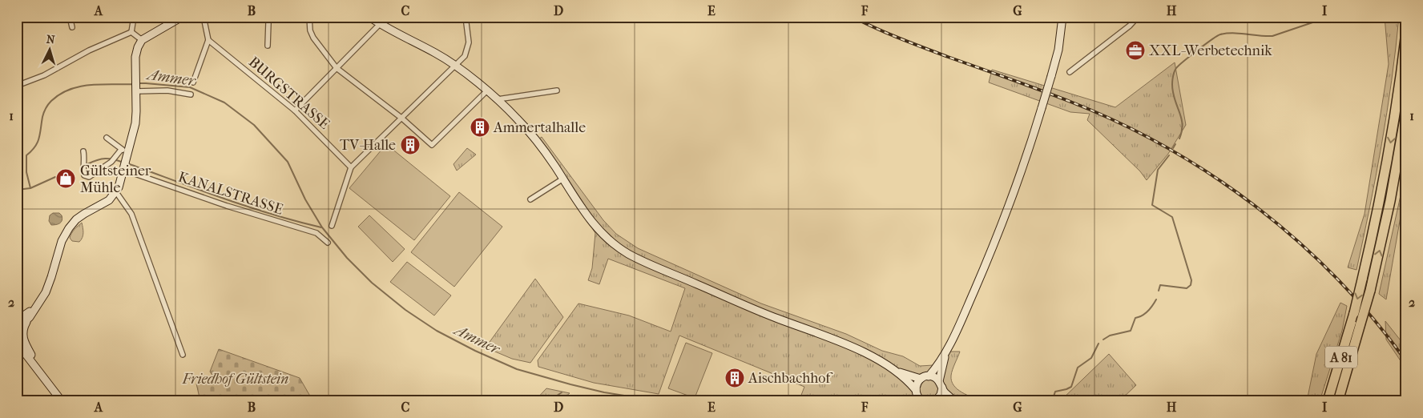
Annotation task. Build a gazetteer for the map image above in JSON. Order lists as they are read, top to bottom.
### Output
{
  "streets": {
    "highway": ["A 81"],
    "street": ["BURGSTRASSE", "KANALSTRASSE"]
  },
  "water": ["Ammer"],
  "parks": ["Friedhof Gültstein"],
  "places": {
    "office": ["XXL-Werbetechnik"],
    "building": ["Ammertalhalle", "TV-Halle", "Aischbachhof"],
    "shop": ["Gültsteiner Mühle"]
  },
  "north": "top",
  "grid": {
    "columns": [
      "A",
      "B",
      "C",
      "D",
      "E",
      "F",
      "G",
      "H",
      "I"
    ],
    "rows": ["1", "2"]
  }
}
